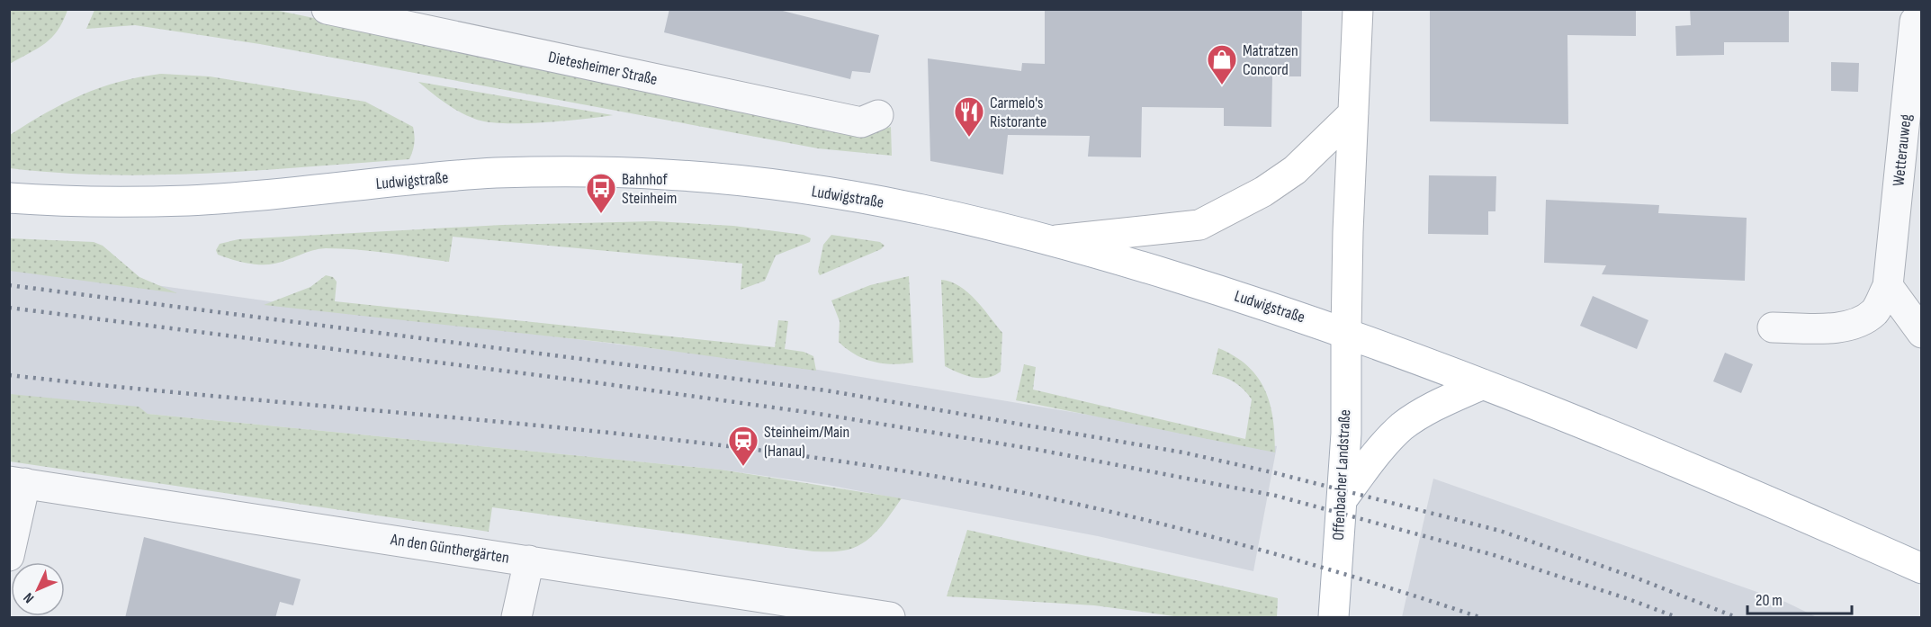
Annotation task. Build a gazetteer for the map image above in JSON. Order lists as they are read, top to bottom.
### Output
{
  "streets": {
    "main road": ["Ludwigstraße", "Offenbacher Landstraße"],
    "street": ["Dietesheimer Straße", "Wetterauweg", "An den Günthergärten"]
  },
  "crossings": [
    ["Ludwigstraße", "Offenbacher Landstraße"]
  ],
  "places": {
    "shop": ["Matratzen Concord"],
    "restaurant": ["Carmelo's Ristorante"],
    "bus stop": ["Bahnhof Steinheim"],
    "station": ["Steinheim/Main (Hanau)"]
  },
  "scale_bar": "20 m",
  "north": "bottom left"
}
